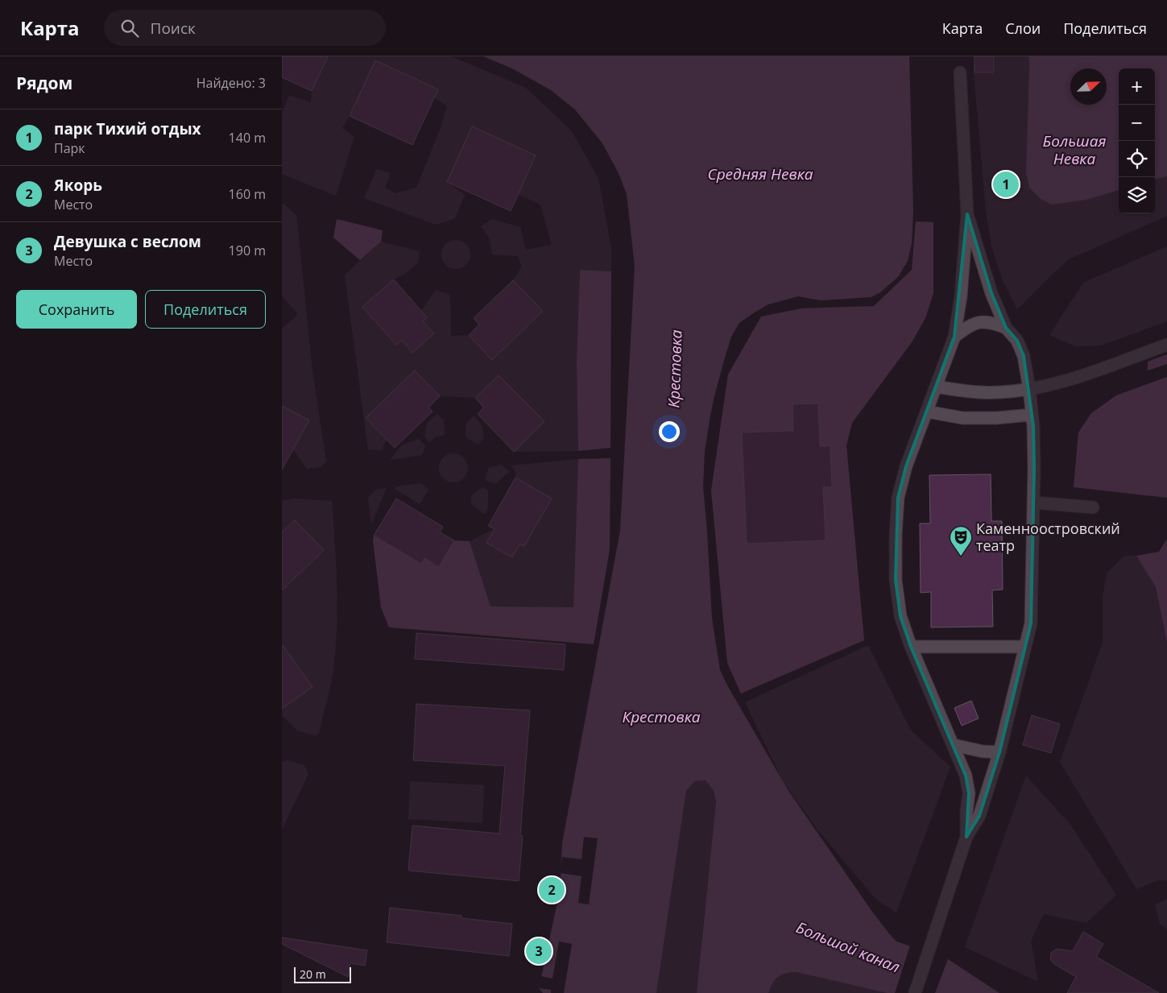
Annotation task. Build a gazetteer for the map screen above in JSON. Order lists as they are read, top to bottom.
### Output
{
  "water": [
    "Большая Невка",
    "Средняя Невка",
    "Крестовка",
    "Большой канал"
  ],
  "places": {
    "theatre": ["Каменноостровский театр"]
  },
  "scale_bar": "20 m",
  "north": "top right",
  "page": {
    "header": "Карта",
    "search": "Поиск",
    "nav": ["Карта", "Слои", "Поделиться"],
    "heading": ["Рядом", "Найдено: 3"],
    "map_buttons": ["+", "−"],
    "list": [
      {
        "mark": "1",
        "name": "парк Тихий отдых",
        "note": "Парк",
        "value": "140 m"
      },
      {
        "mark": "2",
        "name": "Якорь",
        "note": "Место",
        "value": "160 m"
      },
      {
        "mark": "3",
        "name": "Девушка с веслом",
        "note": "Место",
        "value": "190 m"
      }
    ],
    "pins": ["1", "2", "3"],
    "buttons": ["Сохранить", "Поделиться"],
    "scale": "20 m"
  }
}
